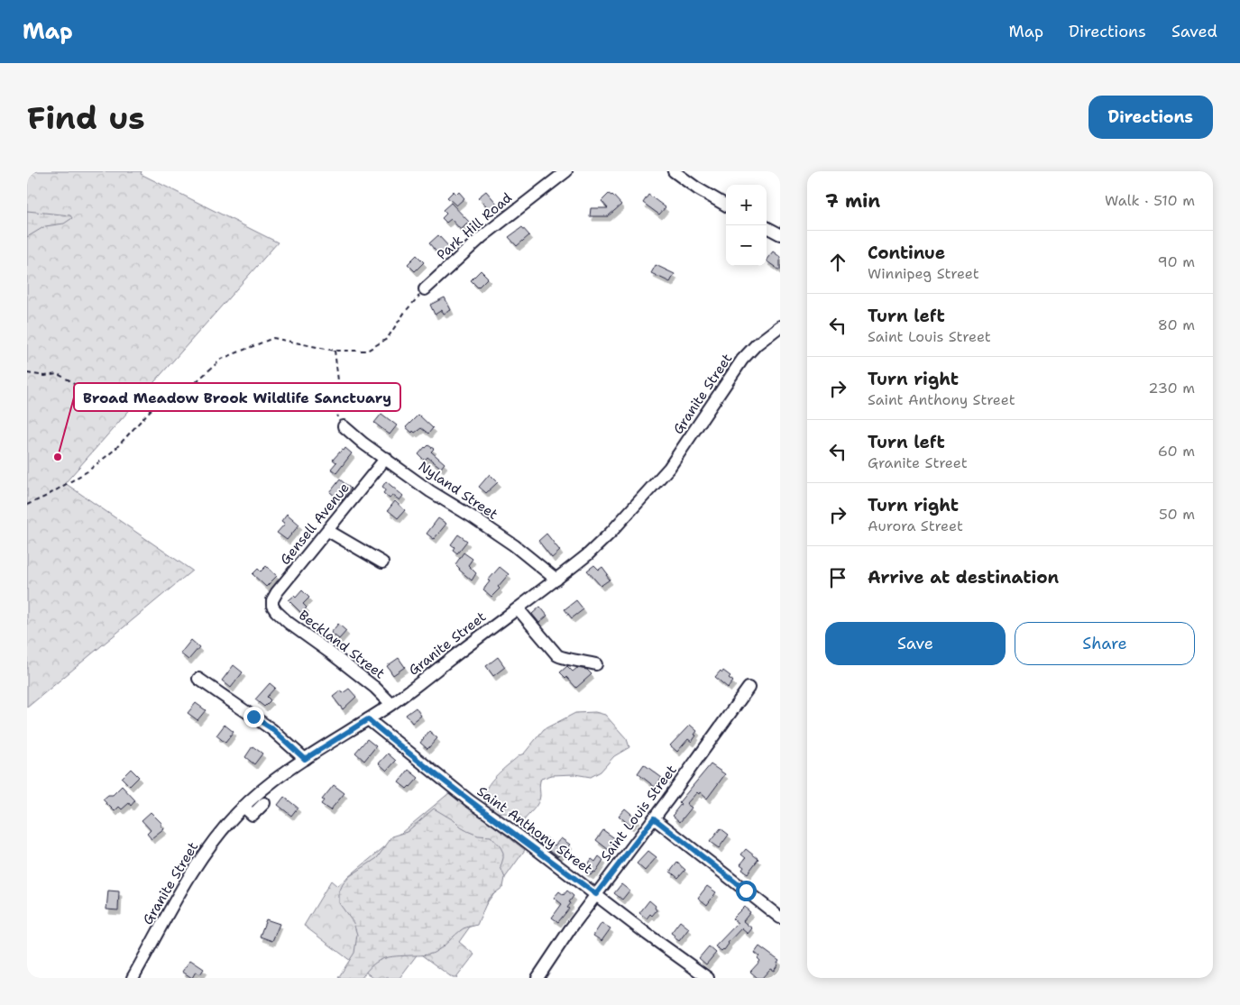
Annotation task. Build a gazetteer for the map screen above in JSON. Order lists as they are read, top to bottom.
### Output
{
  "streets": {
    "street": [
      "Park Hill Road",
      "Granite Street",
      "Nyland Street",
      "Gensell Avenue",
      "Beckland Street",
      "Saint Louis Street",
      "Saint Anthony Street"
    ]
  },
  "crossings": [
    ["Granite Street", "Nyland Street"],
    ["Granite Street", "Beckland Street"],
    ["Granite Street", "Saint Anthony Street"],
    ["Nyland Street", "Gensell Avenue"],
    ["Gensell Avenue", "Beckland Street"],
    ["Saint Louis Street", "Saint Anthony Street"]
  ],
  "places": ["Broad Meadow Brook Wildlife Sanctuary"],
  "page": {
    "header": "Map",
    "nav": ["Map", "Directions", "Saved"],
    "buttons": [
      "Directions",
      ["Save", "Share"]
    ],
    "title": "Find us",
    "heading": ["7 min", "Walk · 510 m"],
    "map_buttons": ["+", "−"],
    "list": [
      ["Continue", "Winnipeg Street", "90 m"],
      ["Turn left", "Saint Louis Street", "80 m"],
      ["Turn right", "Saint Anthony Street", "230 m"],
      ["Turn left", "Granite Street", "60 m"],
      ["Turn right", "Aurora Street", "50 m"],
      "Arrive at destination"
    ]
  }
}
